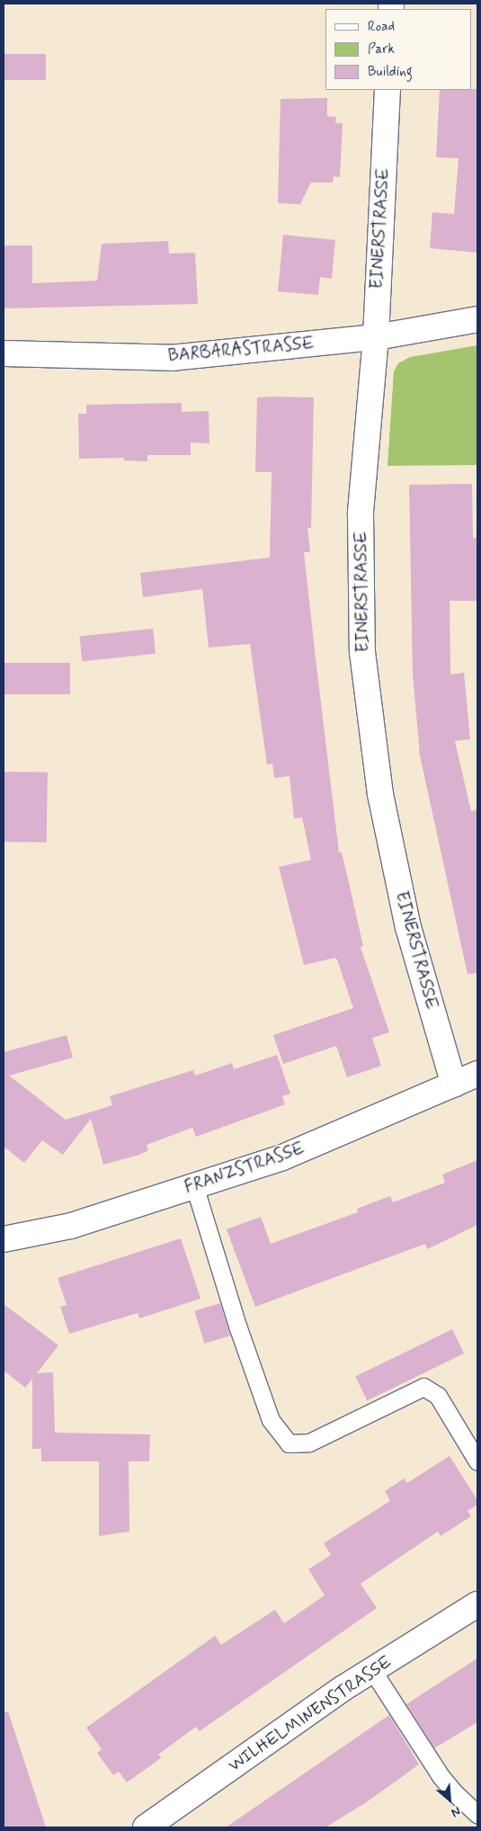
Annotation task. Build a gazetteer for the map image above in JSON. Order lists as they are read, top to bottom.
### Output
{
  "streets": {
    "street": [
      "EINERSTRASSE",
      "BARBARASTRASSE",
      "FRANZSTRASSE",
      "WILHELMINENSTRASSE"
    ]
  },
  "crossings": [
    ["EINERSTRASSE", "BARBARASTRASSE"],
    ["EINERSTRASSE", "FRANZSTRASSE"]
  ],
  "legend": ["Road", "Park", "Building"],
  "north": "bottom right"
}
